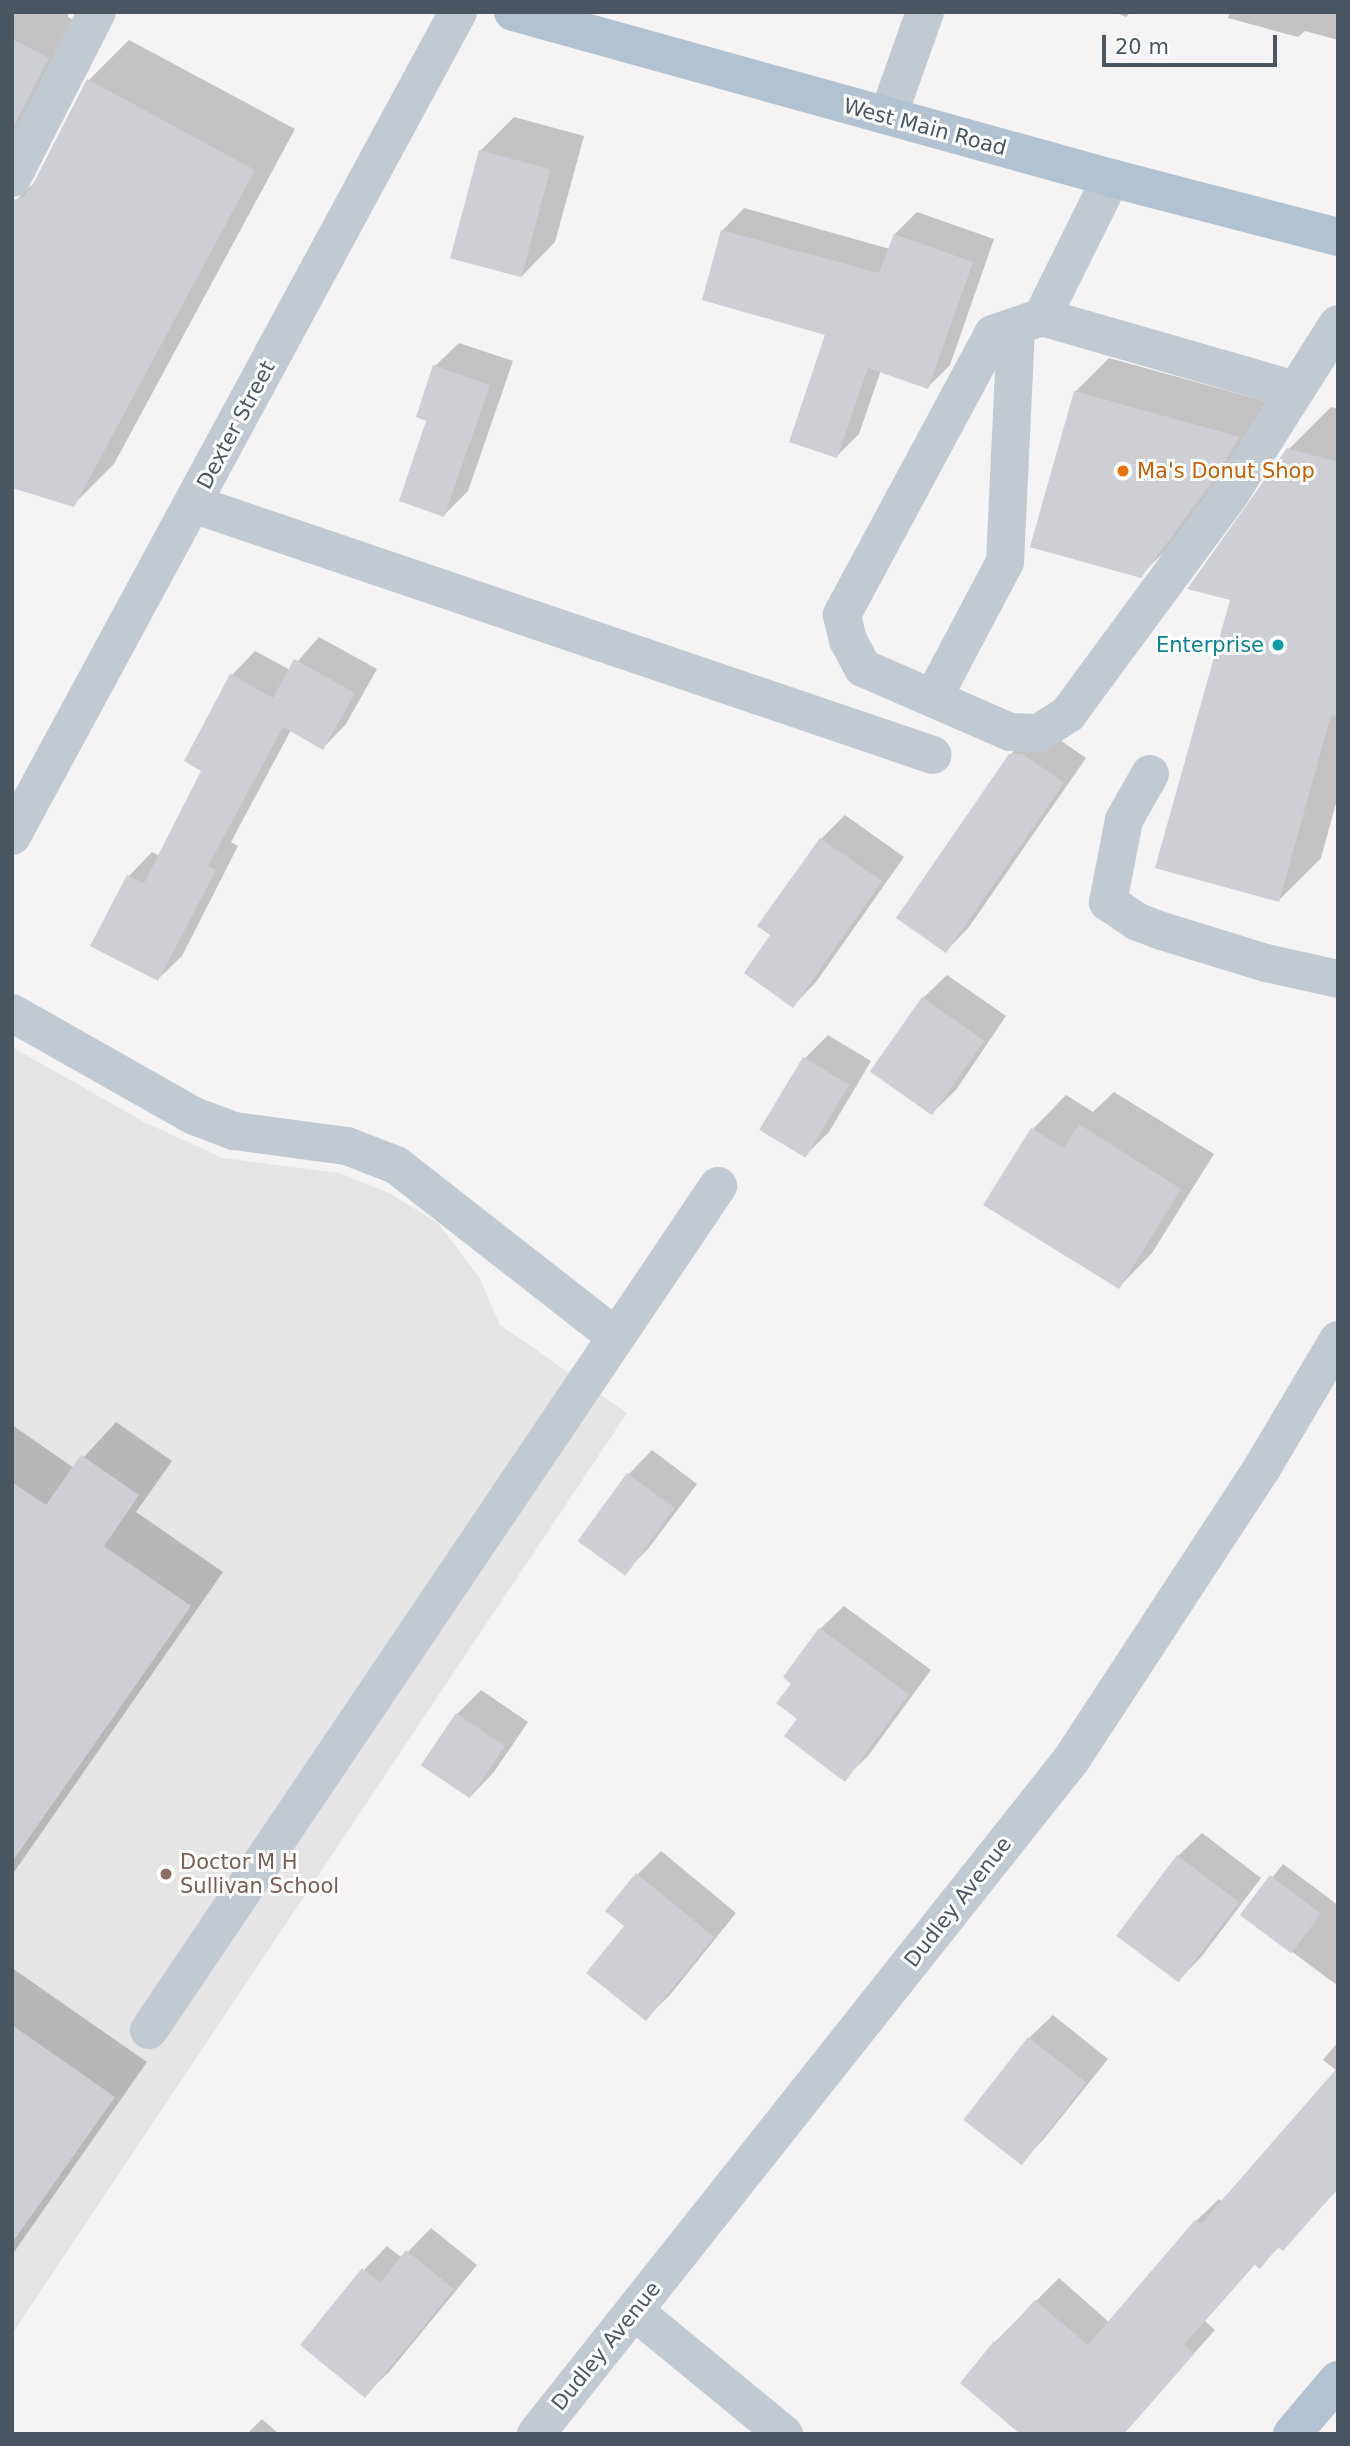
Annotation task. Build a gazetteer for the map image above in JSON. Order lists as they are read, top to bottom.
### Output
{
  "streets": {
    "main road": ["West Main Road"],
    "street": ["Dexter Street", "Dudley Avenue"]
  },
  "places": ["Ma's Donut Shop", "Enterprise", "Doctor M H Sullivan School"],
  "scale_bar": "20 m"
}
